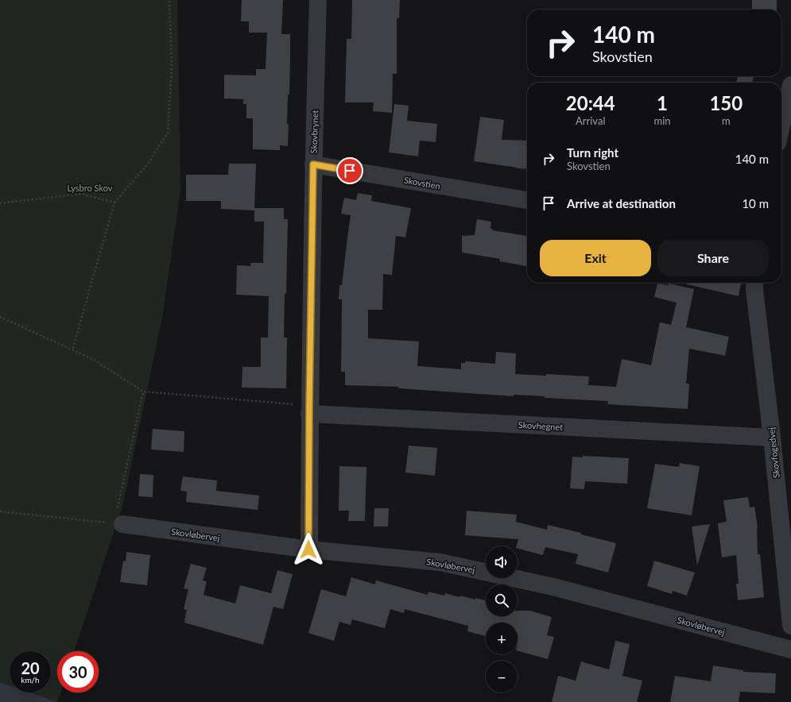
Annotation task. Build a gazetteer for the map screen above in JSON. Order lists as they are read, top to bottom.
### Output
{
  "streets": {
    "street": [
      "Skovbrynet",
      "Skovstien",
      "Skovhegnet",
      "Skovfogedvej",
      "Skovløbervej"
    ]
  },
  "crossings": [
    ["Skovbrynet", "Skovstien"],
    ["Skovbrynet", "Skovhegnet"],
    ["Skovbrynet", "Skovløbervej"],
    ["Skovhegnet", "Skovfogedvej"]
  ],
  "parks": ["Lysbro Skov"],
  "page": {
    "turn": ["140 m", "Skovstien"],
    "eta": [
      "20:44",
      "Arrival",
      "1",
      "min",
      "150",
      "m"
    ],
    "list": [
      {
        "name": "Turn right",
        "note": "Skovstien",
        "value": "140 m"
      },
      {
        "name": "Arrive at destination",
        "value": "10 m"
      }
    ],
    "buttons": ["Exit", "Share"],
    "map_buttons": ["+", "−"],
    "speed": "20 km/h",
    "limit": "30"
  }
}
